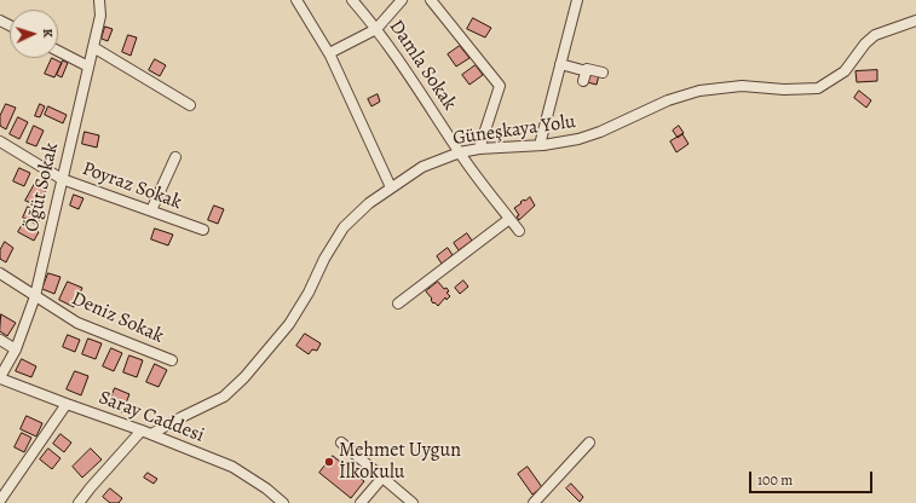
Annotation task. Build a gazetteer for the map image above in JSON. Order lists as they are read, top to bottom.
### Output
{
  "streets": {
    "street": [
      "Damla Sokak",
      "Güneşkaya Yolu",
      "Poyraz Sokak",
      "Öğüt Sokak",
      "Deniz Sokak",
      "Saray Caddesi"
    ]
  },
  "crossings": [
    ["Damla Sokak", "Güneşkaya Yolu"],
    ["Güneşkaya Yolu", "Saray Caddesi"],
    ["Poyraz Sokak", "Öğüt Sokak"],
    ["Öğüt Sokak", "Deniz Sokak"],
    ["Öğüt Sokak", "Saray Caddesi"]
  ],
  "places": ["Mehmet Uygun İlkokulu"],
  "scale_bar": "100 m",
  "north": "right"
}
